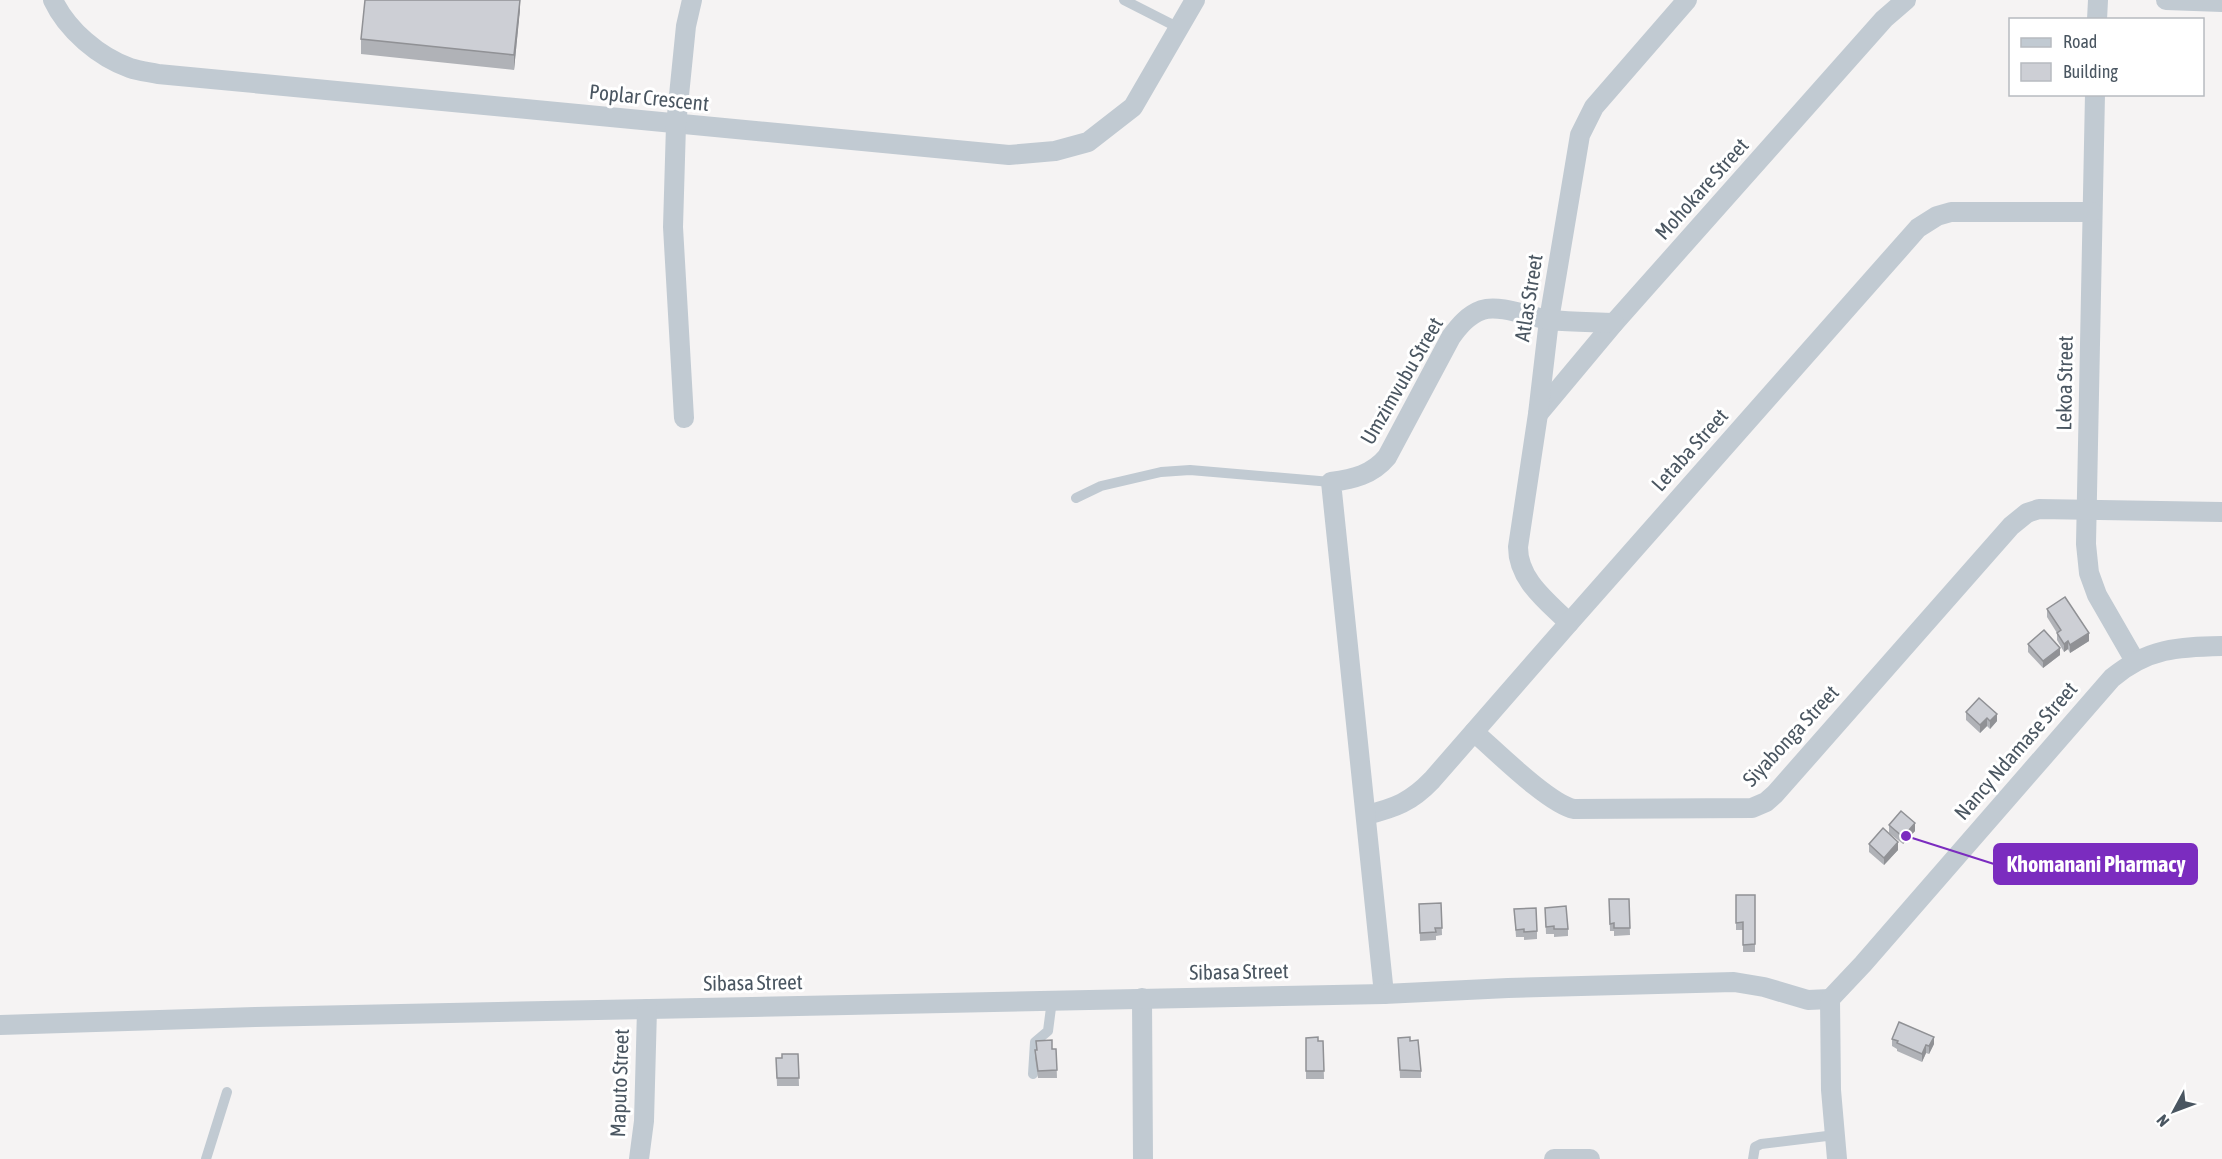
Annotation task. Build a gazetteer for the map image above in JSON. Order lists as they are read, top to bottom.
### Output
{
  "streets": {
    "street": [
      "Poplar Crescent",
      "Mohokare Street",
      "Atlas Street",
      "Umzimvubu Street",
      "Lekoa Street",
      "Letaba Street",
      "Siyabonga Street",
      "Nancy Ndamase Street",
      "Sibasa Street",
      "Maputo Street"
    ]
  },
  "crossings": [
    ["Mohokare Street", "Atlas Street"],
    ["Mohokare Street", "Umzimvubu Street"],
    ["Atlas Street", "Umzimvubu Street"],
    ["Atlas Street", "Letaba Street"],
    ["Lekoa Street", "Letaba Street"],
    ["Lekoa Street", "Siyabonga Street"],
    ["Lekoa Street", "Nancy Ndamase Street"],
    ["Letaba Street", "Siyabonga Street"],
    ["Nancy Ndamase Street", "Sibasa Street"],
    ["Sibasa Street", "Maputo Street"]
  ],
  "places": ["Khomanani Pharmacy"],
  "legend": ["Road", "Building"],
  "north": "bottom left"
}
